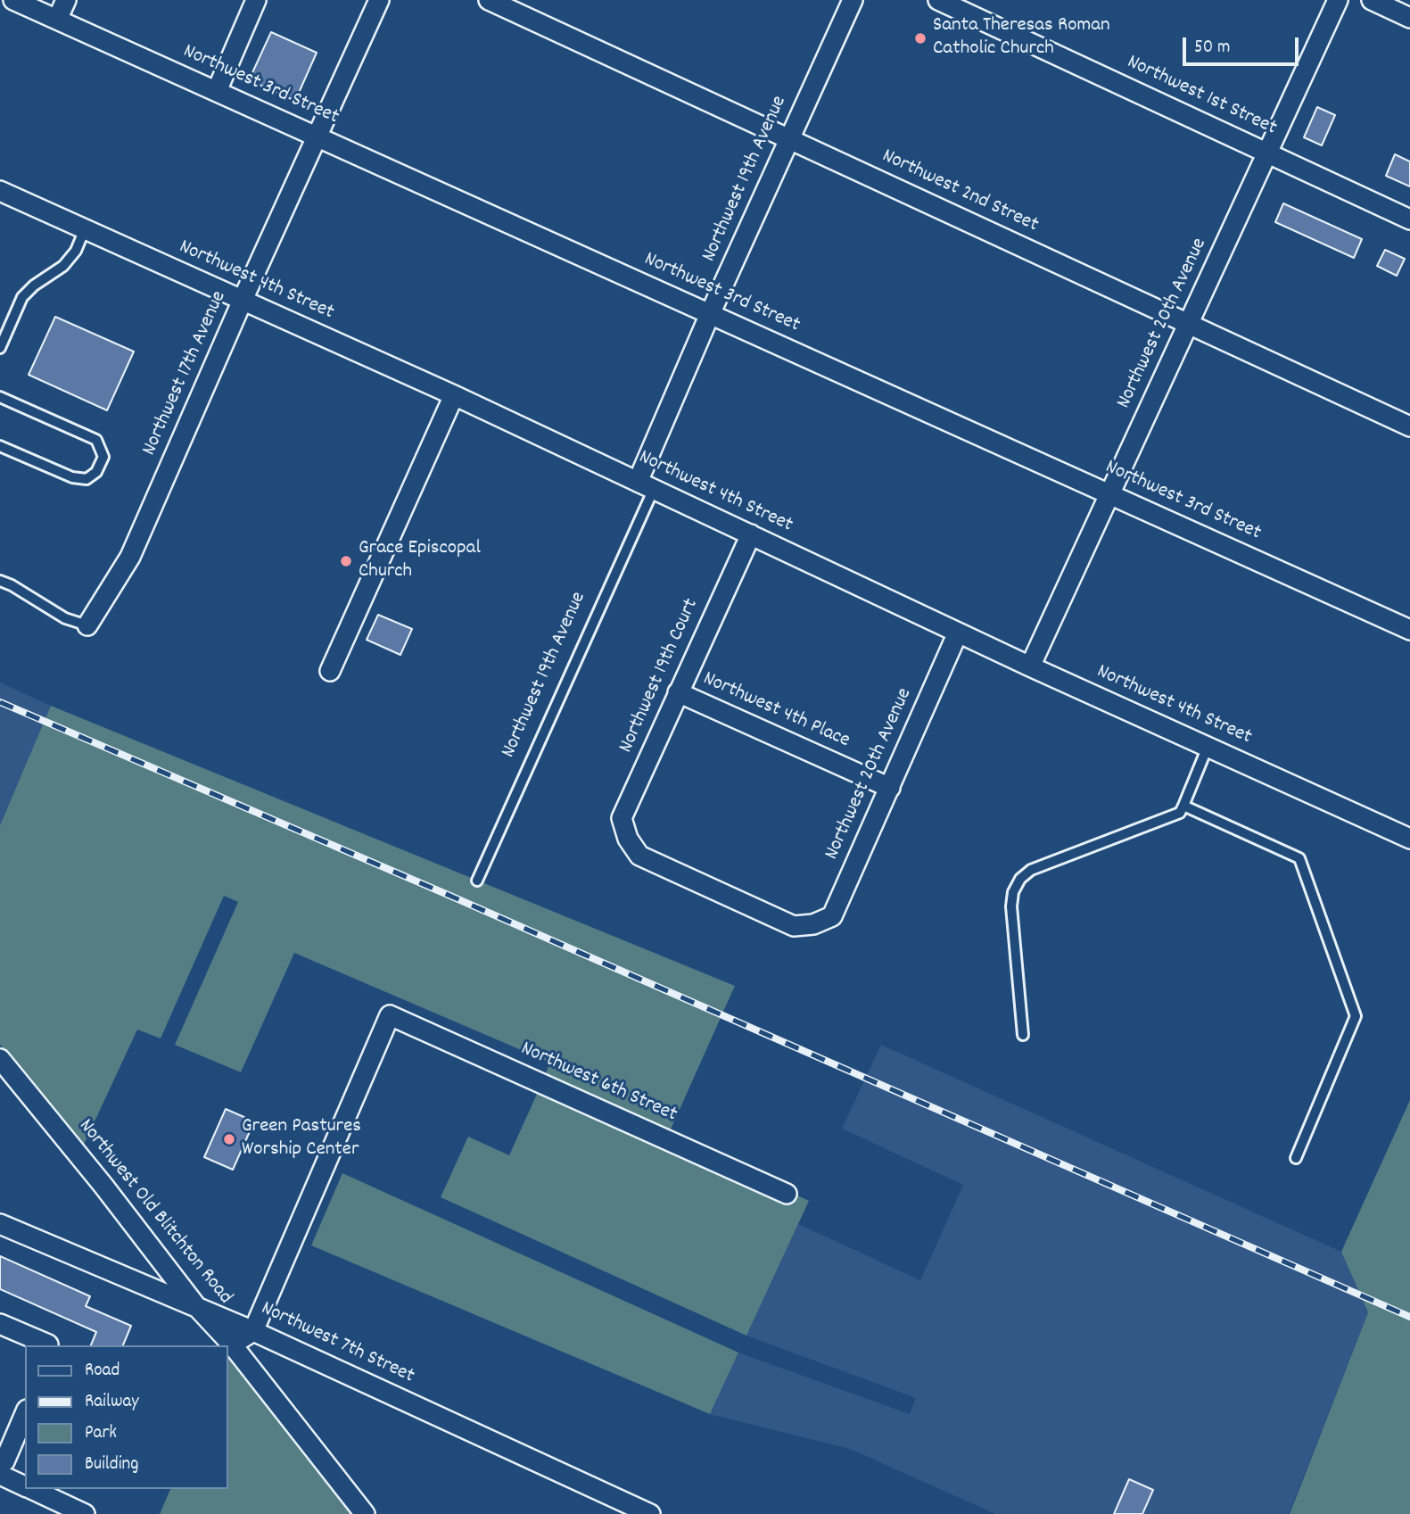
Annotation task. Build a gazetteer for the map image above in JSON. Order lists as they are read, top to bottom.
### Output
{
  "streets": {
    "street": [
      "Northwest 3rd Street",
      "Northwest 1st Street",
      "Northwest 19th Avenue",
      "Northwest 2nd Street",
      "Northwest 4th Street",
      "Northwest 20th Avenue",
      "Northwest 17th Avenue",
      "Northwest 19th Court",
      "Northwest 4th Place",
      "Northwest 6th Street",
      "Northwest Old Blitchton Road",
      "Northwest 7th Street"
    ]
  },
  "crossings": [
    ["Northwest 3rd Street", "Northwest 19th Avenue"],
    ["Northwest 3rd Street", "Northwest 20th Avenue"],
    ["Northwest 3rd Street", "Northwest 17th Avenue"],
    ["Northwest 1st Street", "Northwest 20th Avenue"],
    ["Northwest 19th Avenue", "Northwest 2nd Street"],
    ["Northwest 19th Avenue", "Northwest 4th Street"],
    ["Northwest 2nd Street", "Northwest 20th Avenue"],
    ["Northwest 4th Street", "Northwest 20th Avenue"],
    ["Northwest 4th Street", "Northwest 17th Avenue"],
    ["Northwest 4th Street", "Northwest 19th Court"],
    ["Northwest 20th Avenue", "Northwest 19th Court"],
    ["Northwest 20th Avenue", "Northwest 4th Place"],
    ["Northwest 19th Court", "Northwest 4th Place"],
    ["Northwest 6th Street", "Northwest 7th Street"],
    ["Northwest Old Blitchton Road", "Northwest 7th Street"]
  ],
  "places": ["Santa Theresas Roman Catholic Church", "Grace Episcopal Church", "Green Pastures Worship Center"],
  "legend": [
    "Road",
    "Railway",
    "Park",
    "Building"
  ],
  "scale_bar": "50 m"
}
